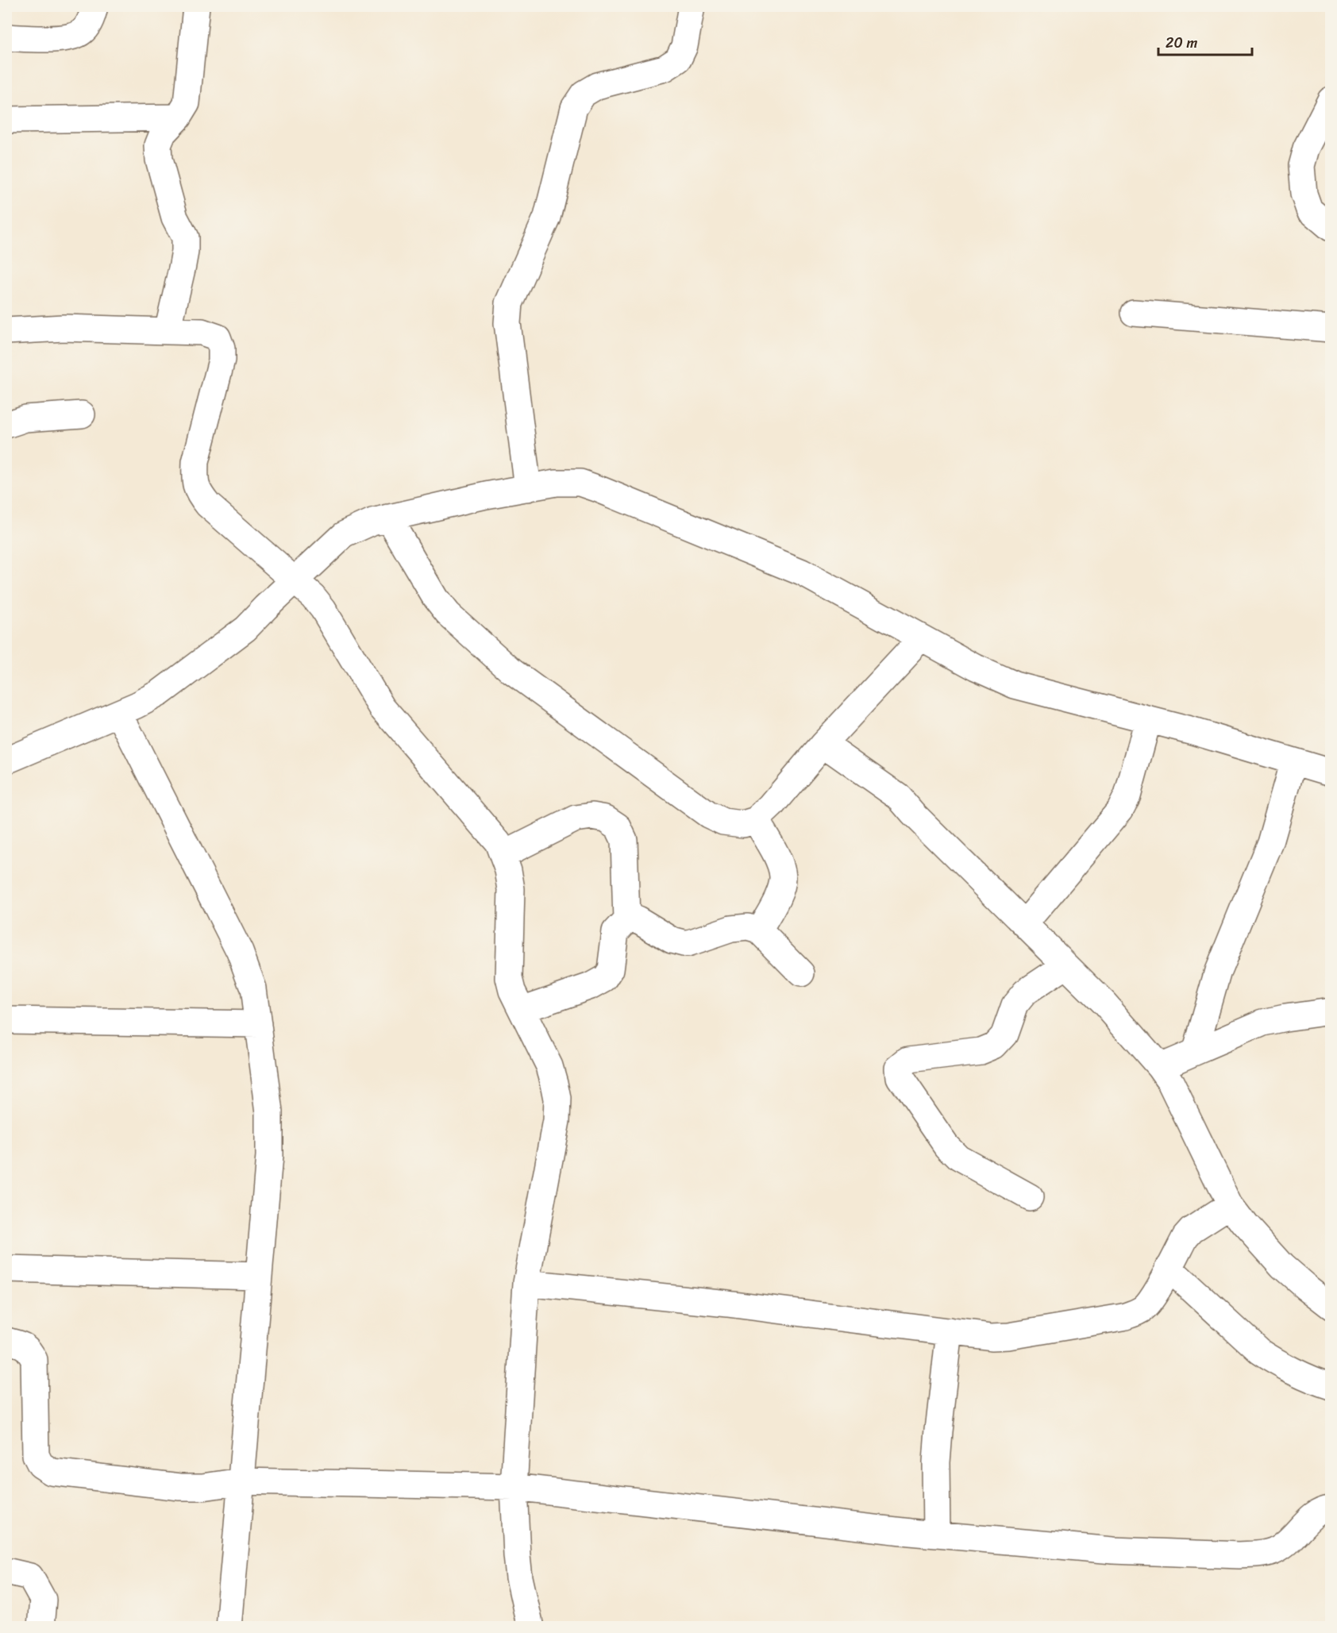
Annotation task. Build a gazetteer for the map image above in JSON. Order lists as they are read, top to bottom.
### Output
{
  "scale_bar": "20 m"
}
